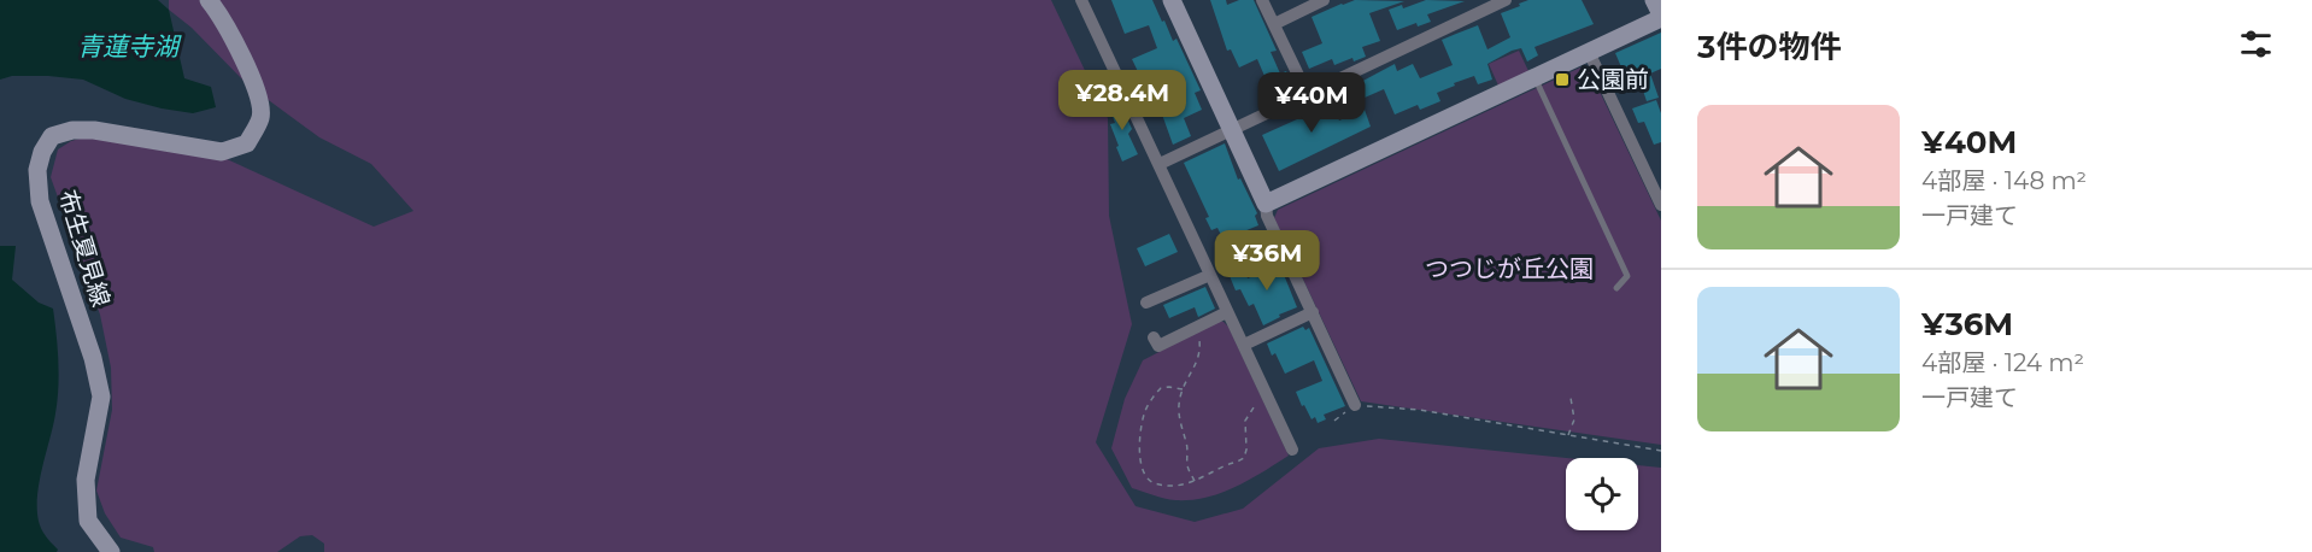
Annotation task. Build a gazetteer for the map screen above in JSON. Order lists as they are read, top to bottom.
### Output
{
  "streets": {
    "main road": ["布生夏見線"]
  },
  "water": ["青蓮寺湖"],
  "parks": ["つつじが丘公園"],
  "places": {
    "transit": ["公園前"]
  },
  "page": {
    "heading": "3件の物件",
    "price": ["¥28.4M", "¥40M", "¥36M"],
    "list": [
      {
        "name": "¥40M",
        "note": "4部屋 · 148 m² · 一戸建て"
      },
      {
        "name": "¥36M",
        "note": "4部屋 · 124 m² · 一戸建て"
      }
    ]
  }
}
